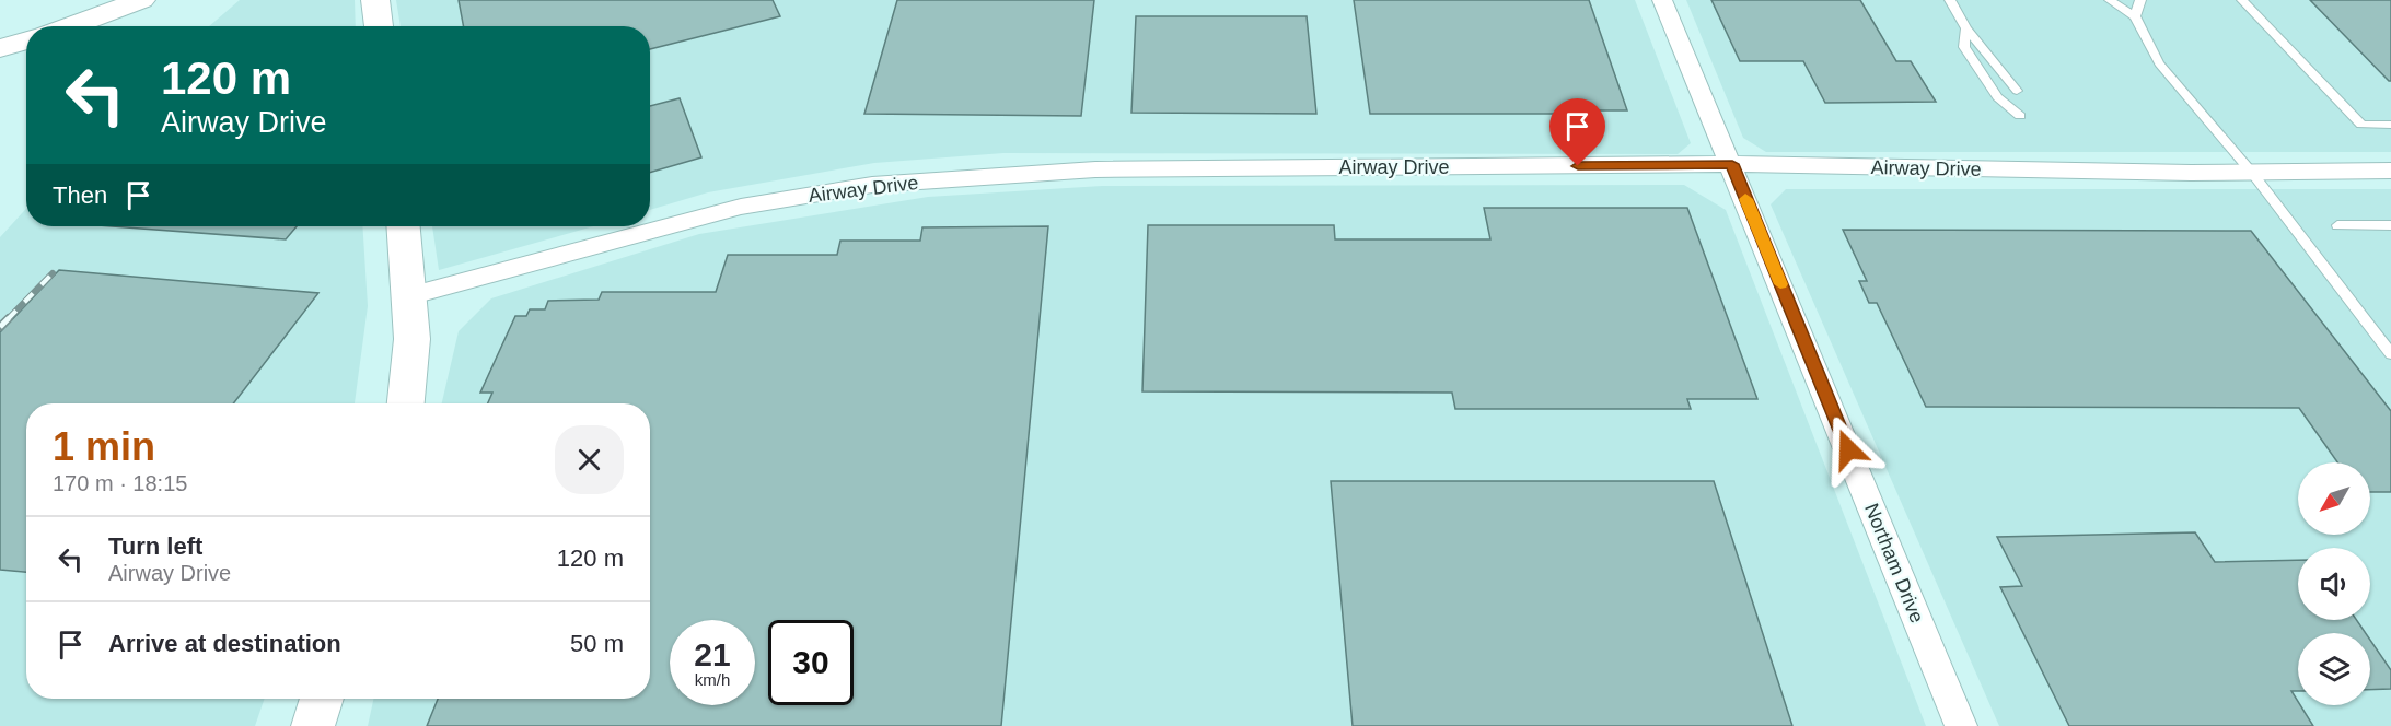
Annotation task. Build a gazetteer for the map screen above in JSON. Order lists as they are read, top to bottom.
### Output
{
  "streets": {
    "street": ["Airway Drive", "Northam Drive"]
  },
  "crossings": [
    ["Airway Drive", "Northam Drive"]
  ],
  "north": "bottom left",
  "page": {
    "turn": ["120 m", "Airway Drive"],
    "then": "Then",
    "heading": ["1 min", "170 m · 18:15"],
    "list": [
      {
        "name": "Turn left",
        "note": "Airway Drive",
        "value": "120 m"
      },
      {
        "name": "Arrive at destination",
        "value": "50 m"
      }
    ],
    "speed": "21 km/h",
    "limit": "30"
  }
}
